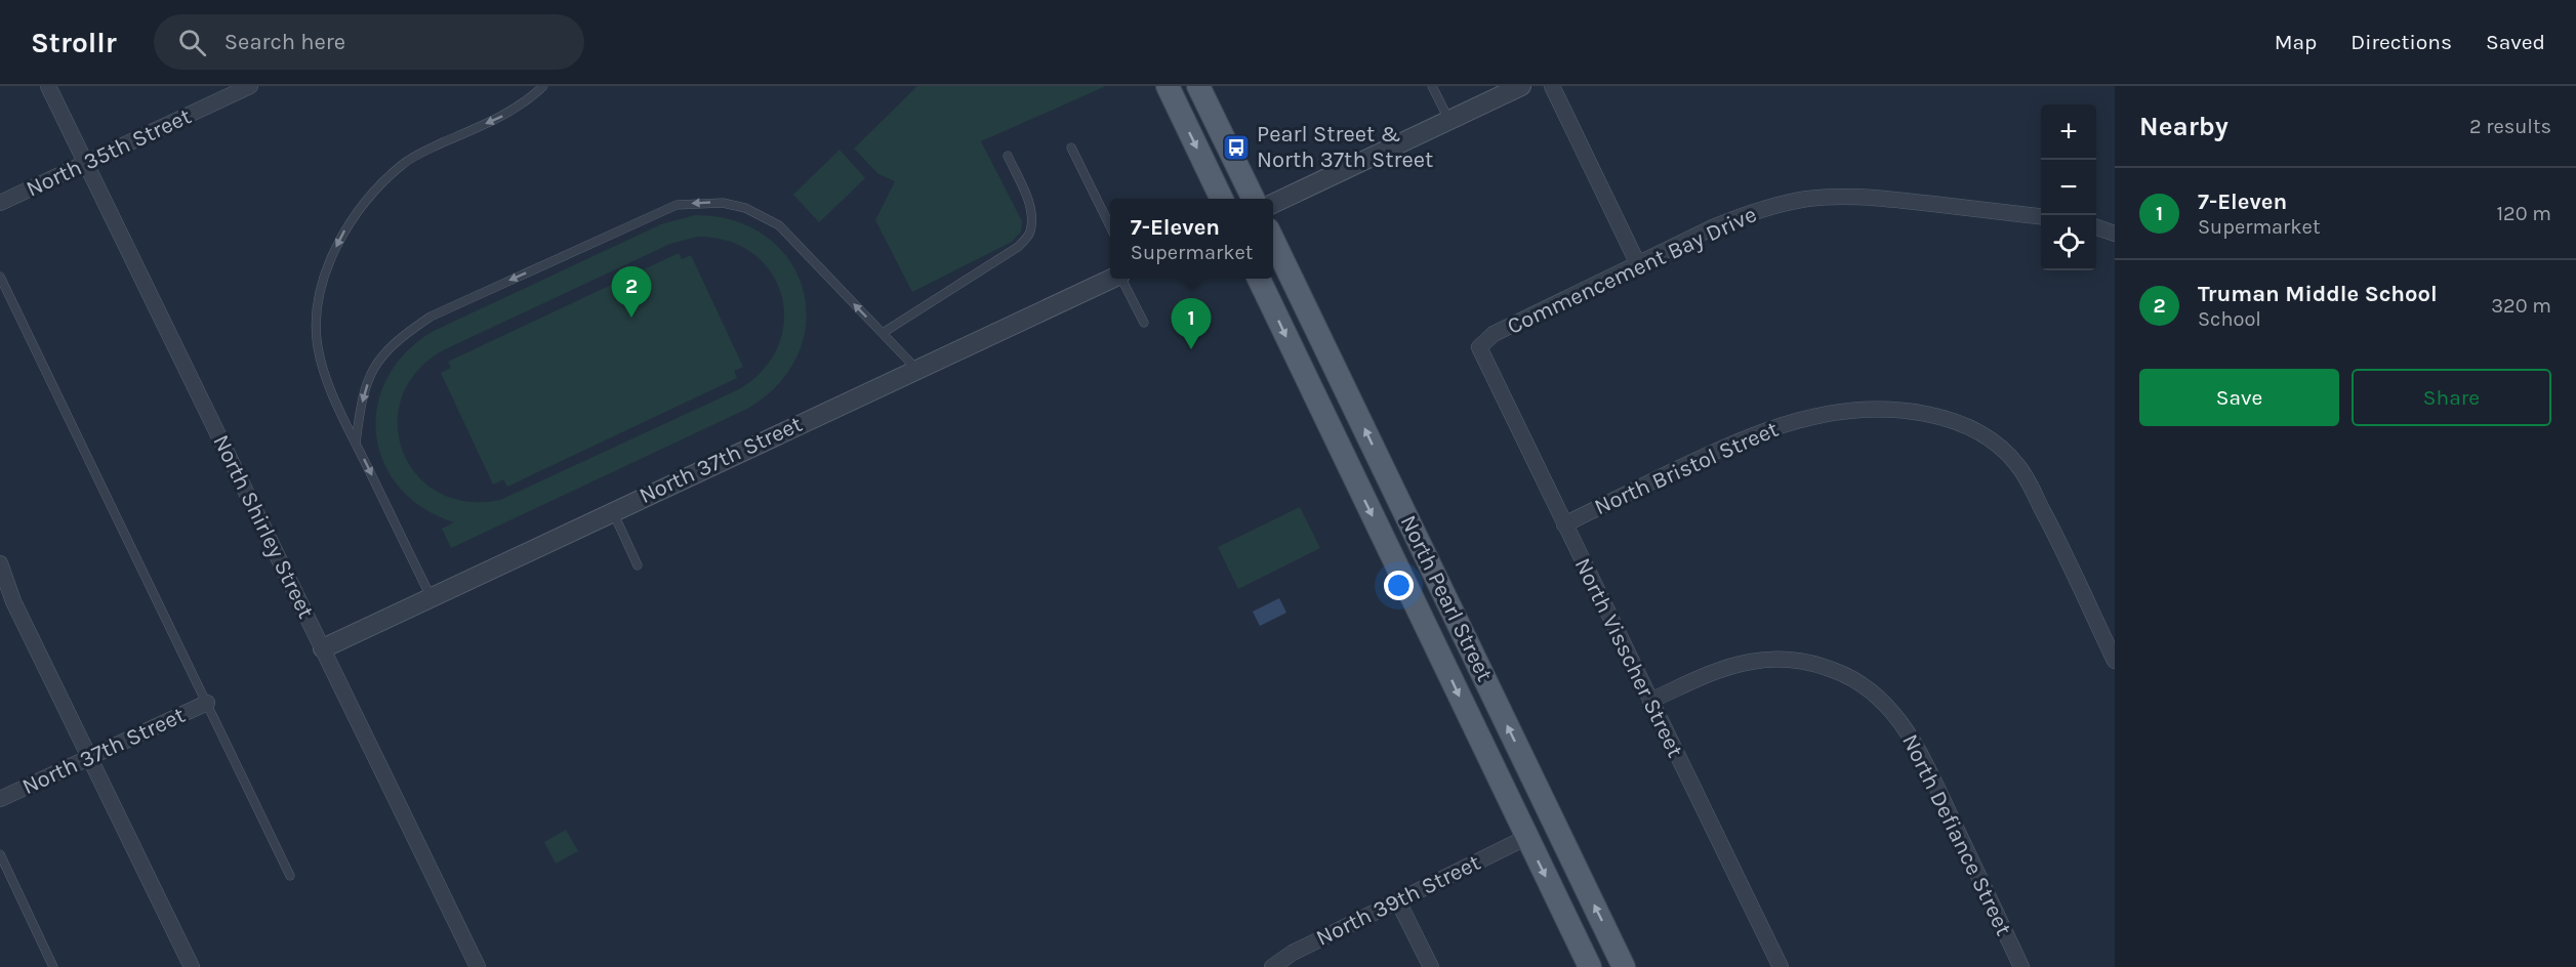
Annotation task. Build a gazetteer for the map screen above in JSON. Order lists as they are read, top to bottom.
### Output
{
  "streets": {
    "main road": ["North Pearl Street"],
    "street": [
      "North 35th Street",
      "Commencement Bay Drive",
      "North 37th Street",
      "North Bristol Street",
      "North Shirley Street",
      "North Visscher Street",
      "North Defiance Street",
      "North 39th Street"
    ]
  },
  "crossings": [
    ["North 35th Street", "North Shirley Street"],
    ["Commencement Bay Drive", "North Visscher Street"],
    ["North 37th Street", "North Shirley Street"],
    ["North Bristol Street", "North Visscher Street"],
    ["North Pearl Street", "North 39th Street"],
    ["North Visscher Street", "North Defiance Street"]
  ],
  "places": {
    "bus stop": ["Pearl Street & North 37th Street"]
  },
  "page": {
    "header": "Strollr",
    "search": "Search here",
    "nav": ["Map", "Directions", "Saved"],
    "heading": ["Nearby", "2 results"],
    "map_buttons": ["+", "−"],
    "list": [
      {
        "mark": "1",
        "name": "7-Eleven",
        "note": "Supermarket",
        "value": "120 m"
      },
      {
        "mark": "2",
        "name": "Truman Middle School",
        "note": "School",
        "value": "320 m"
      }
    ],
    "popup": ["7-Eleven", "Supermarket"],
    "pins": ["2", "1"],
    "buttons": ["Save", "Share"]
  }
}
